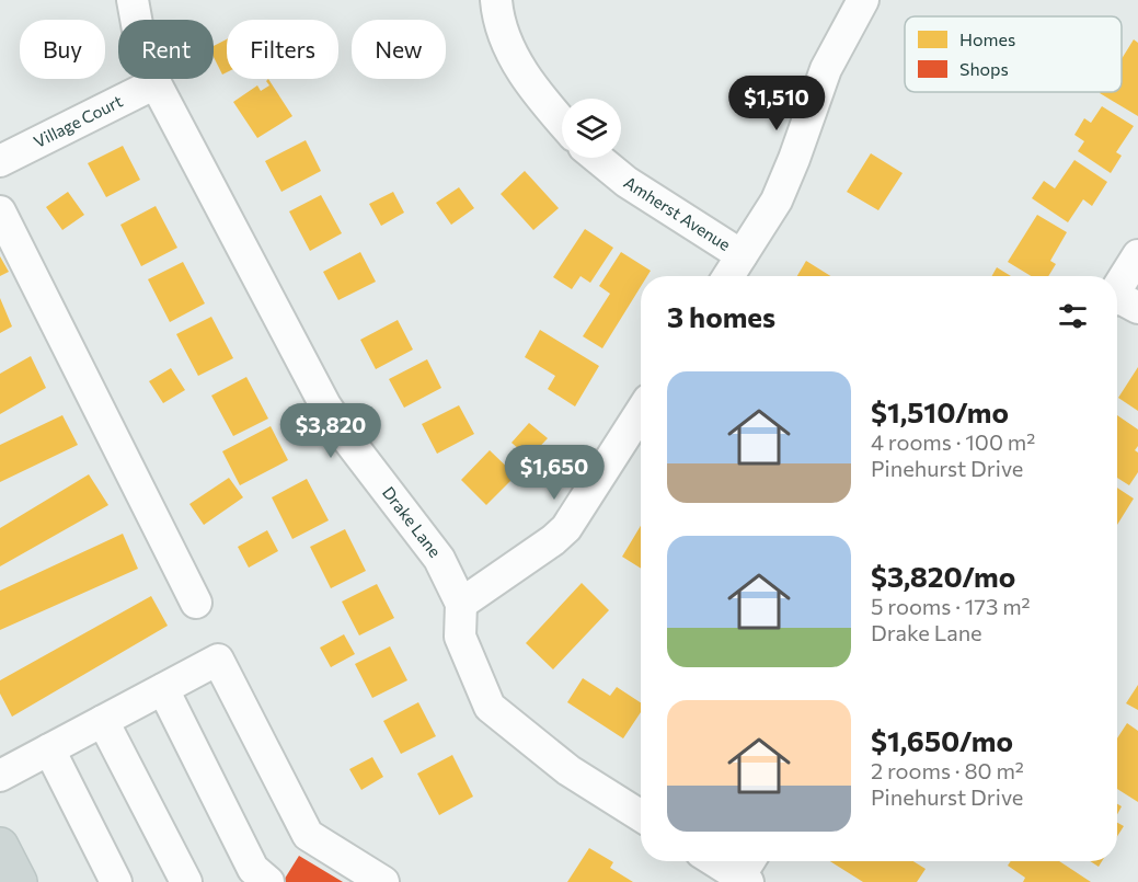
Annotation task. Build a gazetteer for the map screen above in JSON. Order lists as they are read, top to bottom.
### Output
{
  "streets": {
    "street": ["Village Court", "Amherst Avenue", "Drake Lane"]
  },
  "crossings": [
    ["Village Court", "Drake Lane"]
  ],
  "legend": ["Homes", "Shops"],
  "page": {
    "chip": [
      "Buy",
      "Rent",
      "Filters",
      "New"
    ],
    "price": ["$1,510", "$3,820", "$1,650"],
    "heading": "3 homes",
    "list": [
      {
        "name": "$1,510/mo",
        "note": "4 rooms · 100 m² · Pinehurst Drive"
      },
      {
        "name": "$3,820/mo",
        "note": "5 rooms · 173 m² · Drake Lane"
      },
      {
        "name": "$1,650/mo",
        "note": "2 rooms · 80 m² · Pinehurst Drive"
      }
    ]
  }
}
